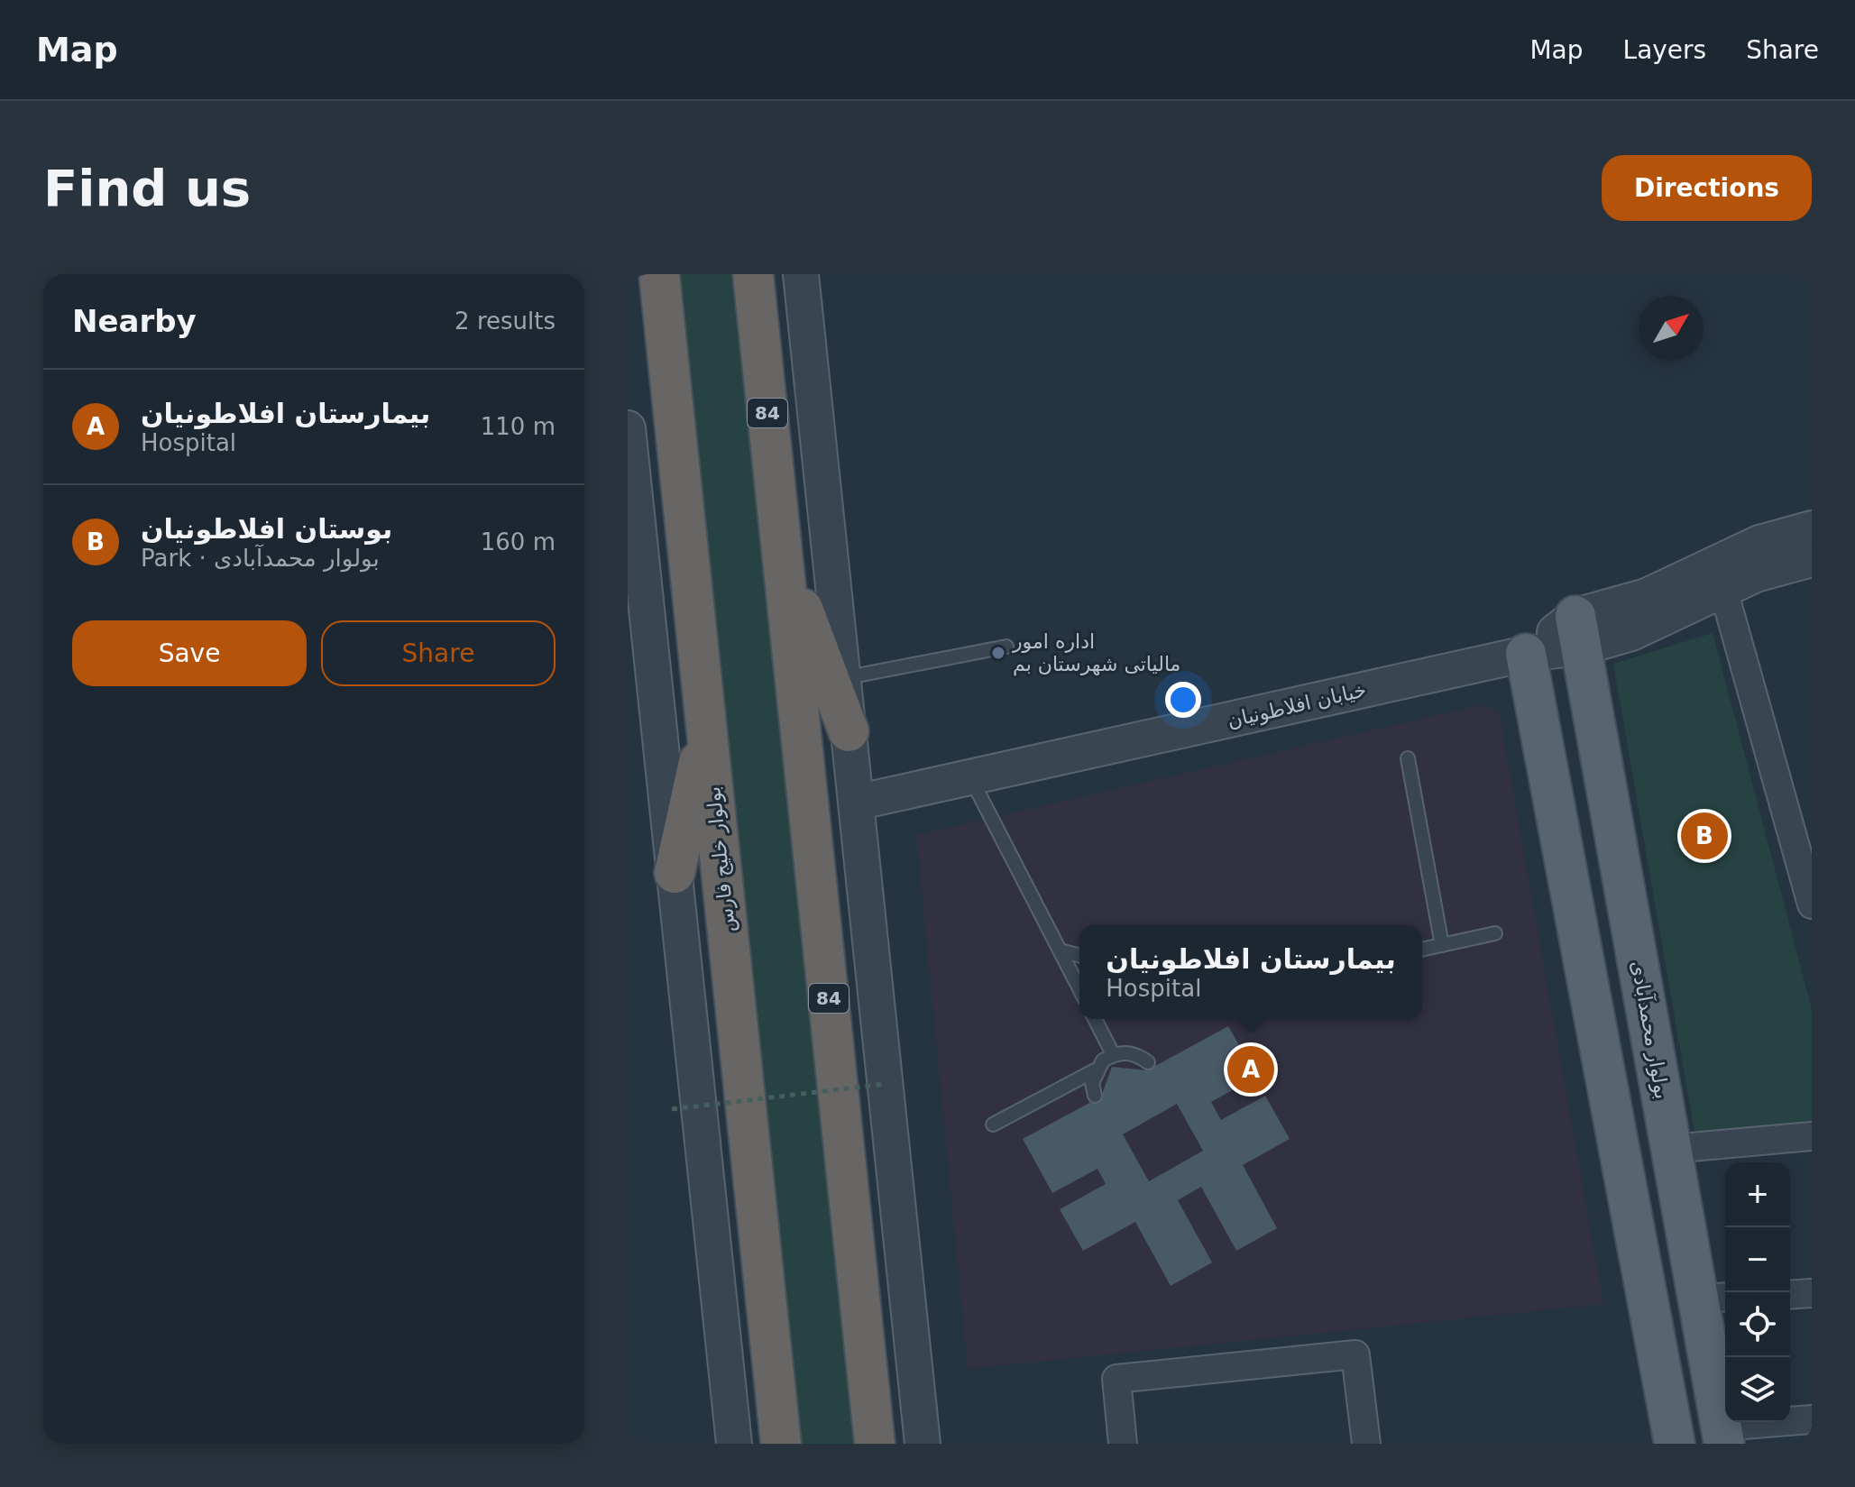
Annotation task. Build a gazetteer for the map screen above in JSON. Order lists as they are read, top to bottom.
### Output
{
  "streets": {
    "highway": ["84", "بولوار خلیج فارس"],
    "main road": ["بولوار محمدآبادی"],
    "street": ["خیابان افلاطونیان"]
  },
  "crossings": [
    ["خیابان افلاطونیان", "بولوار محمدآبادی"]
  ],
  "places": ["اداره امور مالیاتی شهرستان بم"],
  "north": "top right",
  "page": {
    "header": "Map",
    "nav": ["Map", "Layers", "Share"],
    "buttons": [
      "Directions",
      ["Save", "Share"]
    ],
    "title": "Find us",
    "heading": ["Nearby", "2 results"],
    "list": [
      {
        "mark": "A",
        "name": "بیمارستان افلاطونیان",
        "note": "Hospital",
        "value": "110 m"
      },
      {
        "mark": "B",
        "name": "بوستان افلاطونیان",
        "note": "Park · بولوار محمدآبادی",
        "value": "160 m"
      }
    ],
    "pins": ["B", "A"],
    "popup": ["بیمارستان افلاطونیان", "Hospital"],
    "map_buttons": ["+", "−"]
  }
}
